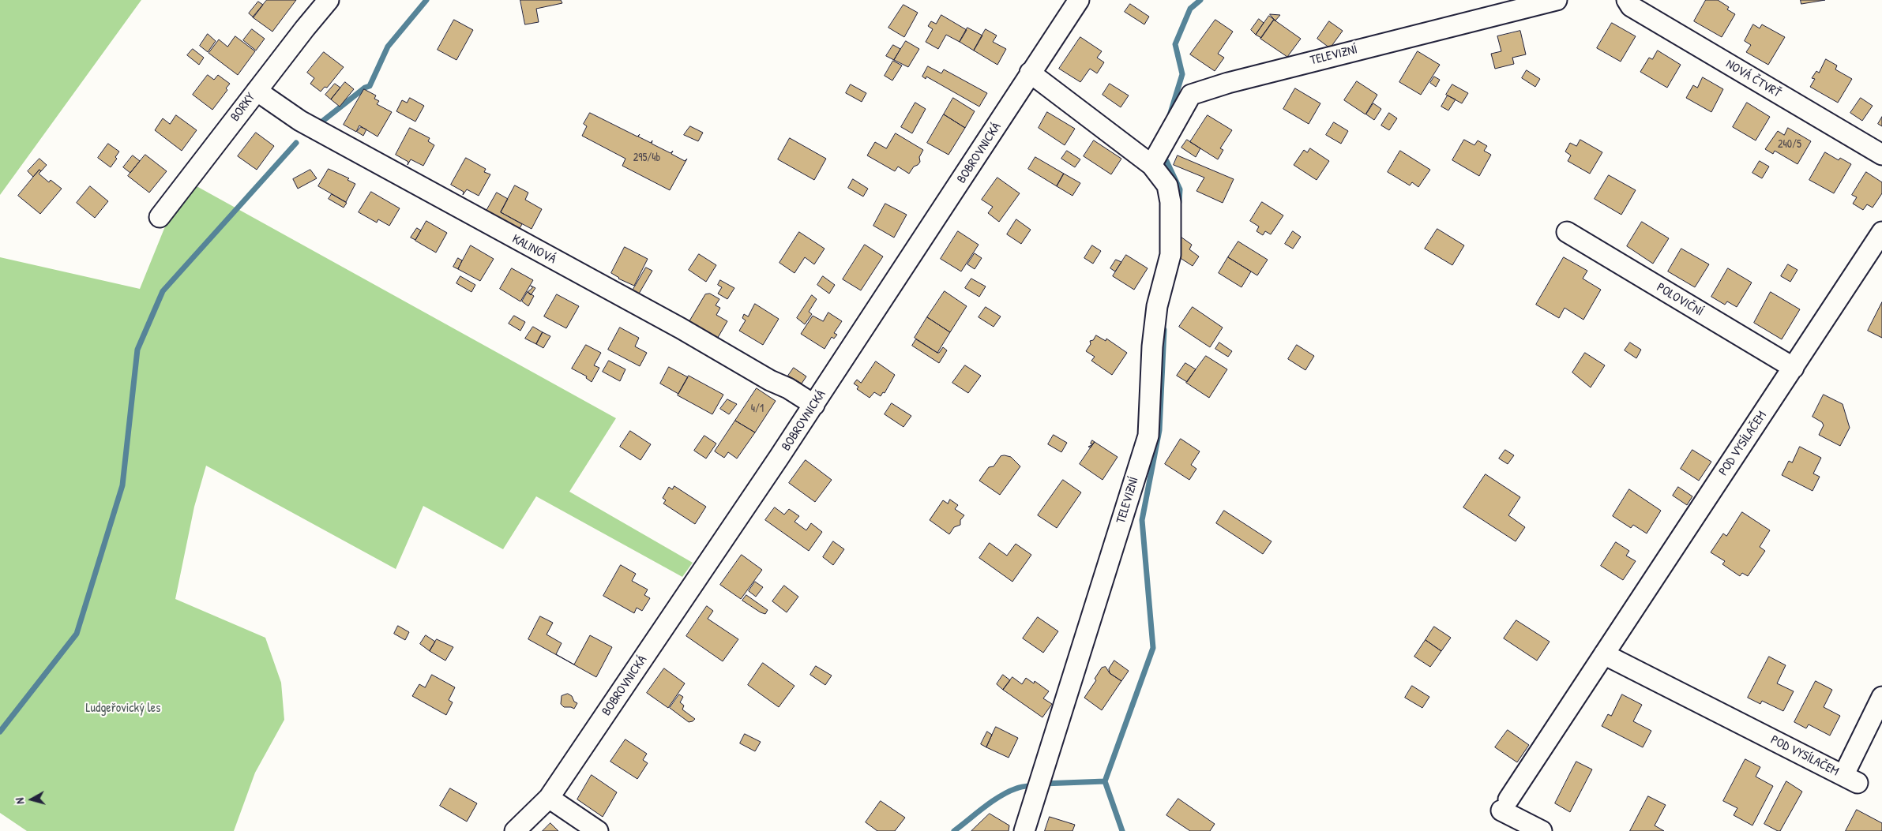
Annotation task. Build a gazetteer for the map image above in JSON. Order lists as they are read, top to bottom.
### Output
{
  "streets": {
    "street": [
      "TELEVIZNÍ",
      "NOVÁ ČTVRŤ",
      "BORKY",
      "BOBROVNICKÁ",
      "KALINOVÁ",
      "POLOVIČNÍ",
      "POD VYSÍLAČEM"
    ]
  },
  "crossings": [
    ["TELEVIZNÍ", "BOBROVNICKÁ"],
    ["BORKY", "KALINOVÁ"],
    ["BOBROVNICKÁ", "KALINOVÁ"],
    ["POLOVIČNÍ", "POD VYSÍLAČEM"]
  ],
  "parks": ["Ludgeřovický les"],
  "house_numbers": ["240/5", "295/4b", "4/1"],
  "north": "left"
}
